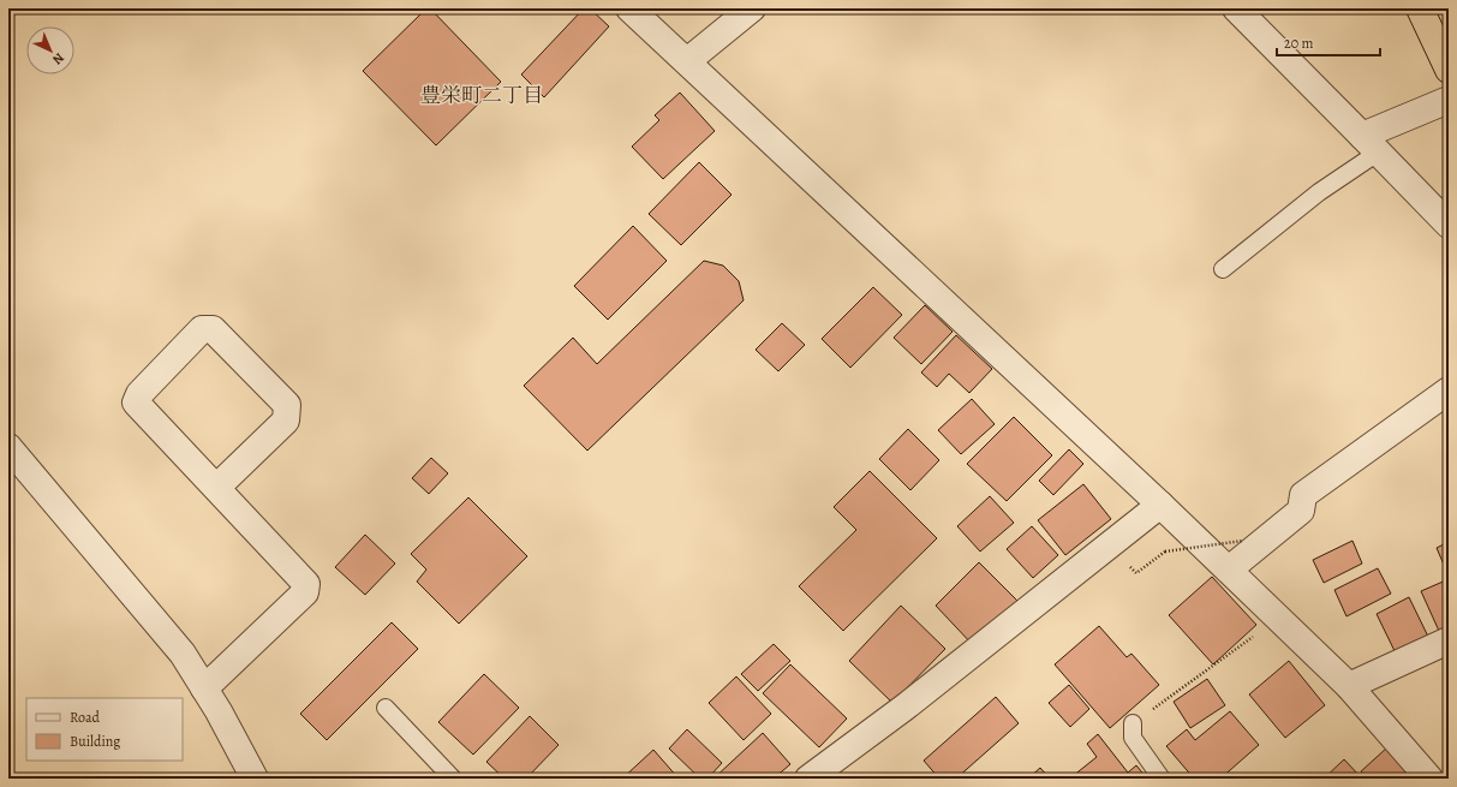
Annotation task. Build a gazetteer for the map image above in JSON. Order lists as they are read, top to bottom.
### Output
{
  "districts": ["豊栄町二丁目"],
  "legend": ["Road", "Building"],
  "scale_bar": "20 m",
  "north": "bottom right"
}
